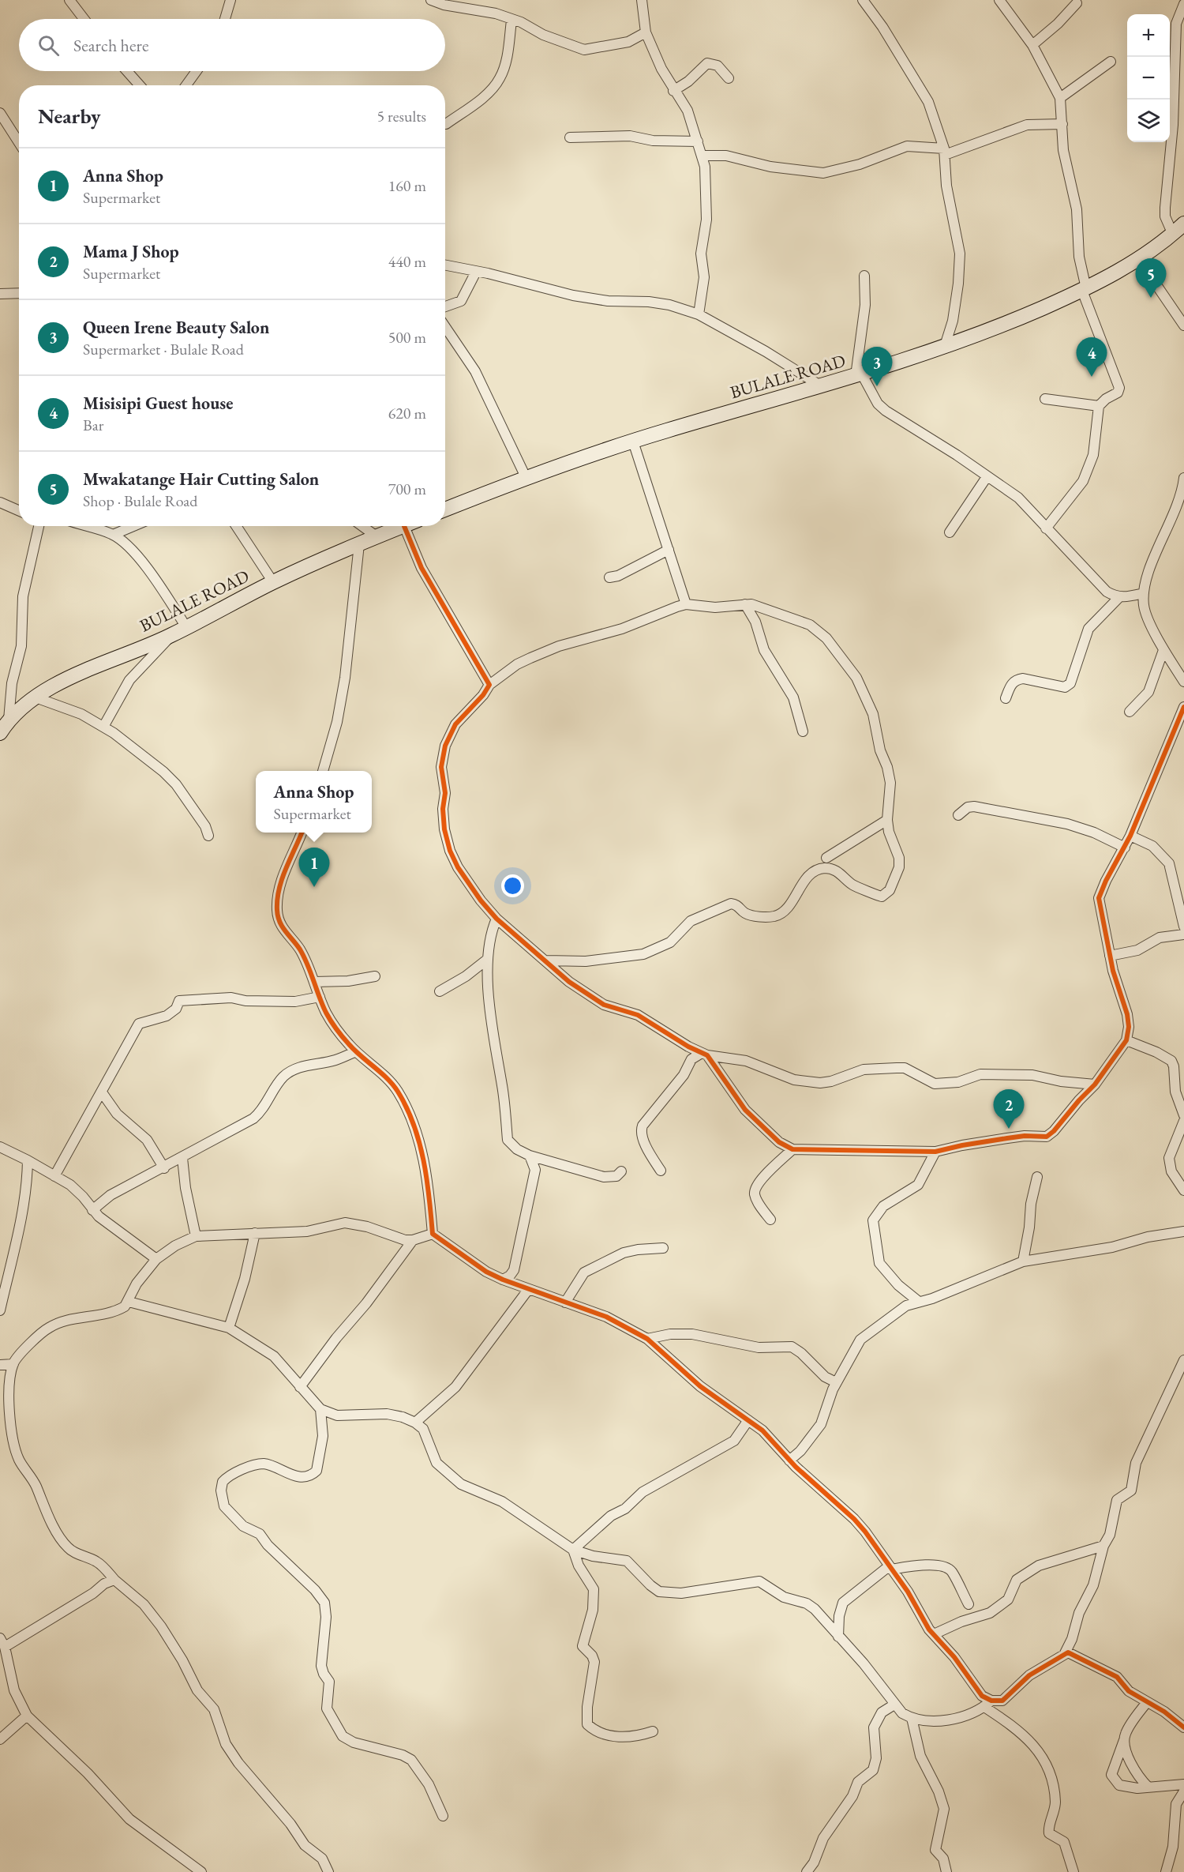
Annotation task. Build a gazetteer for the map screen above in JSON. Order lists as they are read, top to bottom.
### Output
{
  "streets": {
    "street": ["BULALE ROAD"]
  },
  "page": {
    "map_buttons": ["+", "−"],
    "search": "Search here",
    "heading": ["Nearby", "5 results"],
    "list": [
      {
        "mark": "1",
        "name": "Anna Shop",
        "note": "Supermarket",
        "value": "160 m"
      },
      {
        "mark": "2",
        "name": "Mama J Shop",
        "note": "Supermarket",
        "value": "440 m"
      },
      {
        "mark": "3",
        "name": "Queen Irene Beauty Salon",
        "note": "Supermarket · Bulale Road",
        "value": "500 m"
      },
      {
        "mark": "4",
        "name": "Misisipi Guest house",
        "note": "Bar",
        "value": "620 m"
      },
      {
        "mark": "5",
        "name": "Mwakatange Hair Cutting Salon",
        "note": "Shop · Bulale Road",
        "value": "700 m"
      }
    ],
    "pins": [
      "5",
      "4",
      "3",
      "1",
      "2"
    ],
    "popup": ["Anna Shop", "Supermarket"]
  }
}
